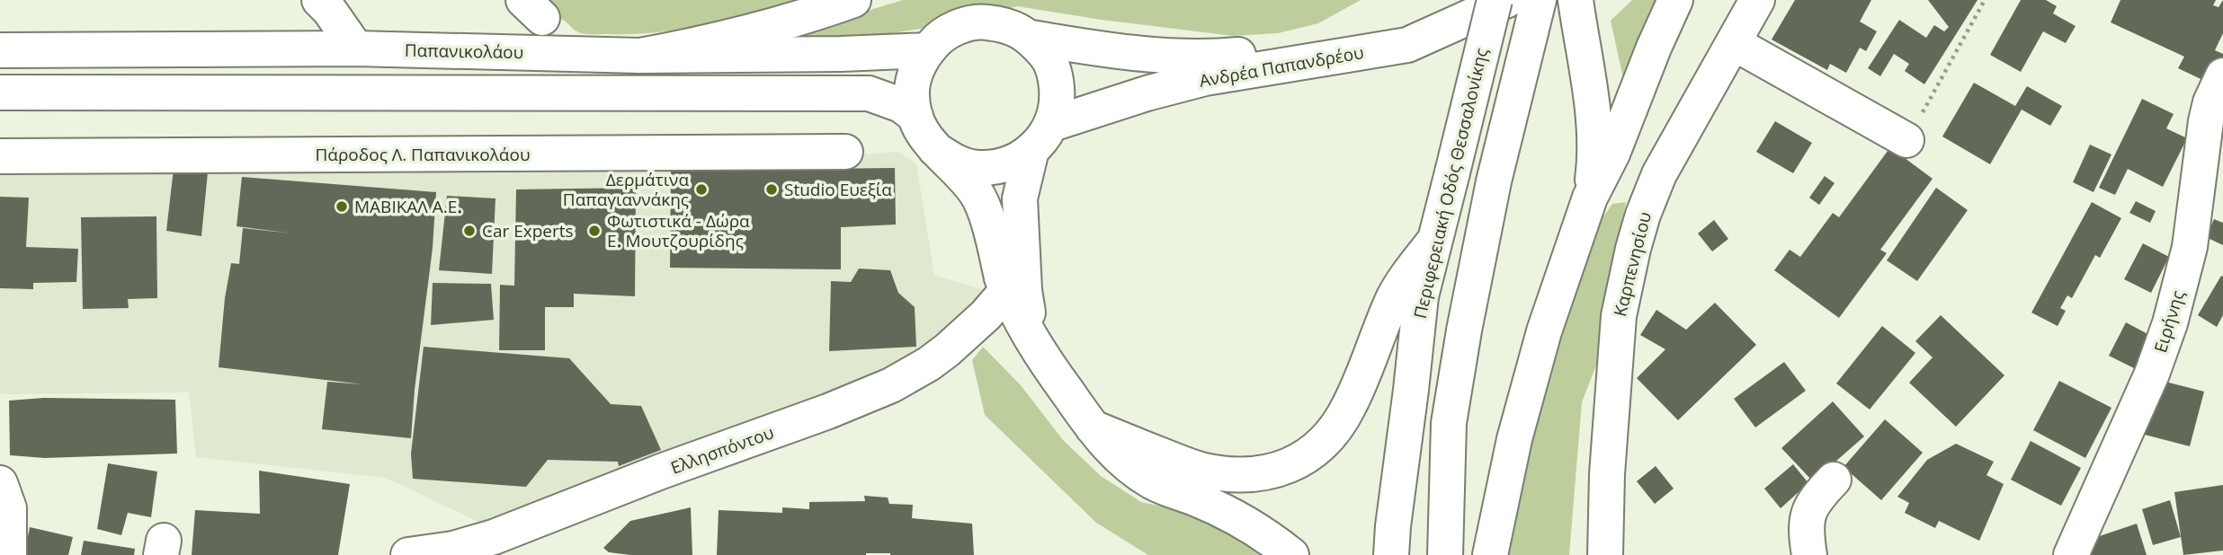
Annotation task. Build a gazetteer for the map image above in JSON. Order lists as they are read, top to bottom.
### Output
{
  "streets": {
    "main road": [
      "Παπανικολάου",
      "Ανδρέα Παπανδρέου",
      "Πάροδος Λ. Παπανικολάου",
      "Περιφερειακή Οδός Θεσσαλονίκης",
      "Καρπενησίου",
      "Ειρήνης",
      "Ελλησπόντου"
    ]
  },
  "crossings": [
    ["Παπανικολάου", "Ανδρέα Παπανδρέου"]
  ],
  "places": [
    "Δερμάτινα Παπαγιαννάκης",
    "Studio Ευεξία",
    "ΜΑΒΙΚΑΛ Α.Ε.",
    "Car Experts",
    "Φωτιστικά - Δώρα Ε. Μουτζουρίδης"
  ]
}
